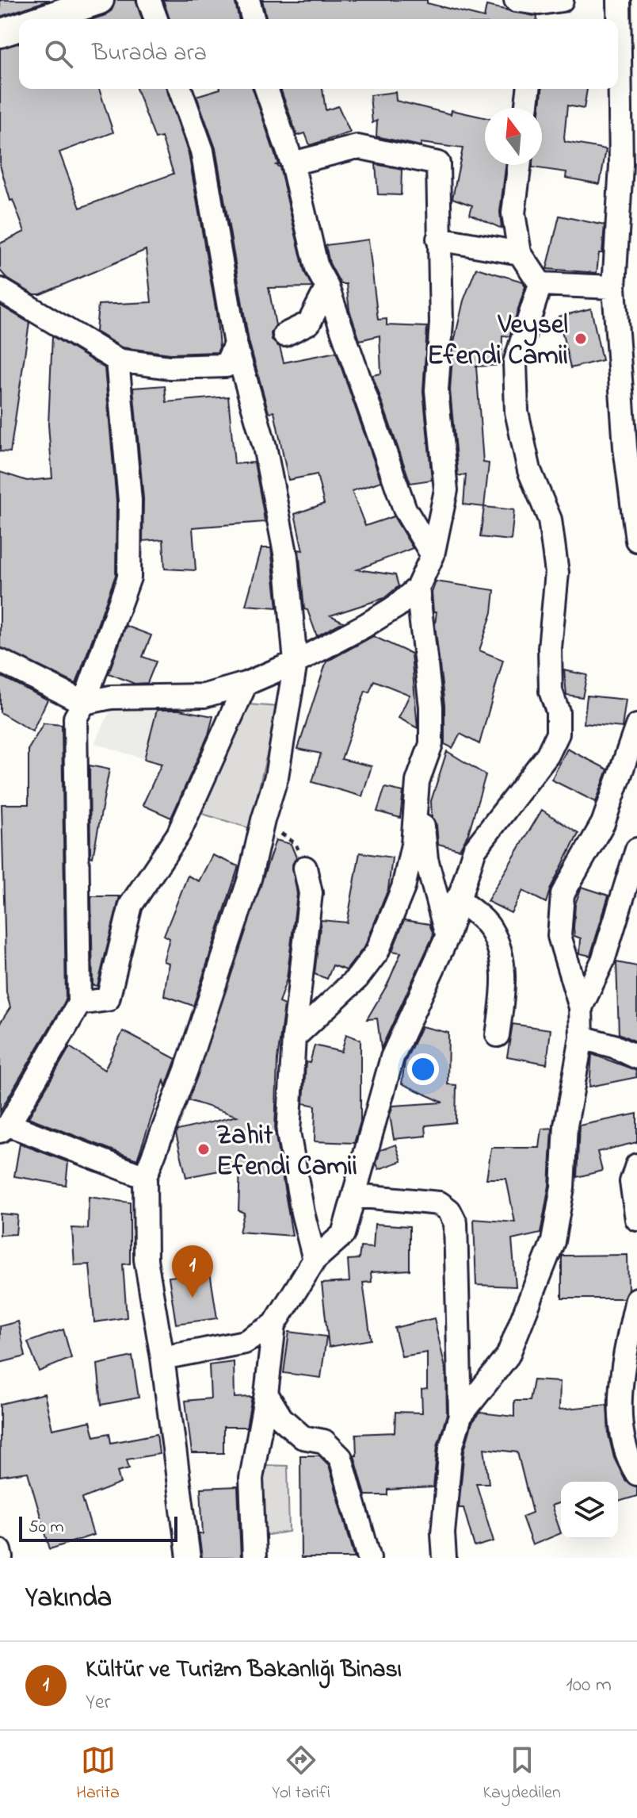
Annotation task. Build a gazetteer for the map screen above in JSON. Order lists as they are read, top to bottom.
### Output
{
  "places": ["Veysel Efendi Camii", "Zahit Efendi Camii"],
  "scale_bar": "50 m",
  "north": "top",
  "page": {
    "search": "Burada ara",
    "pins": "1",
    "scale": "50 m",
    "heading": "Yakında",
    "list": [
      {
        "mark": "1",
        "name": "Kültür ve Turizm Bakanlığı Binası",
        "note": "Yer",
        "value": "100 m"
      }
    ],
    "nav": ["Harita", "Yol tarifi", "Kaydedilen"]
  }
}
